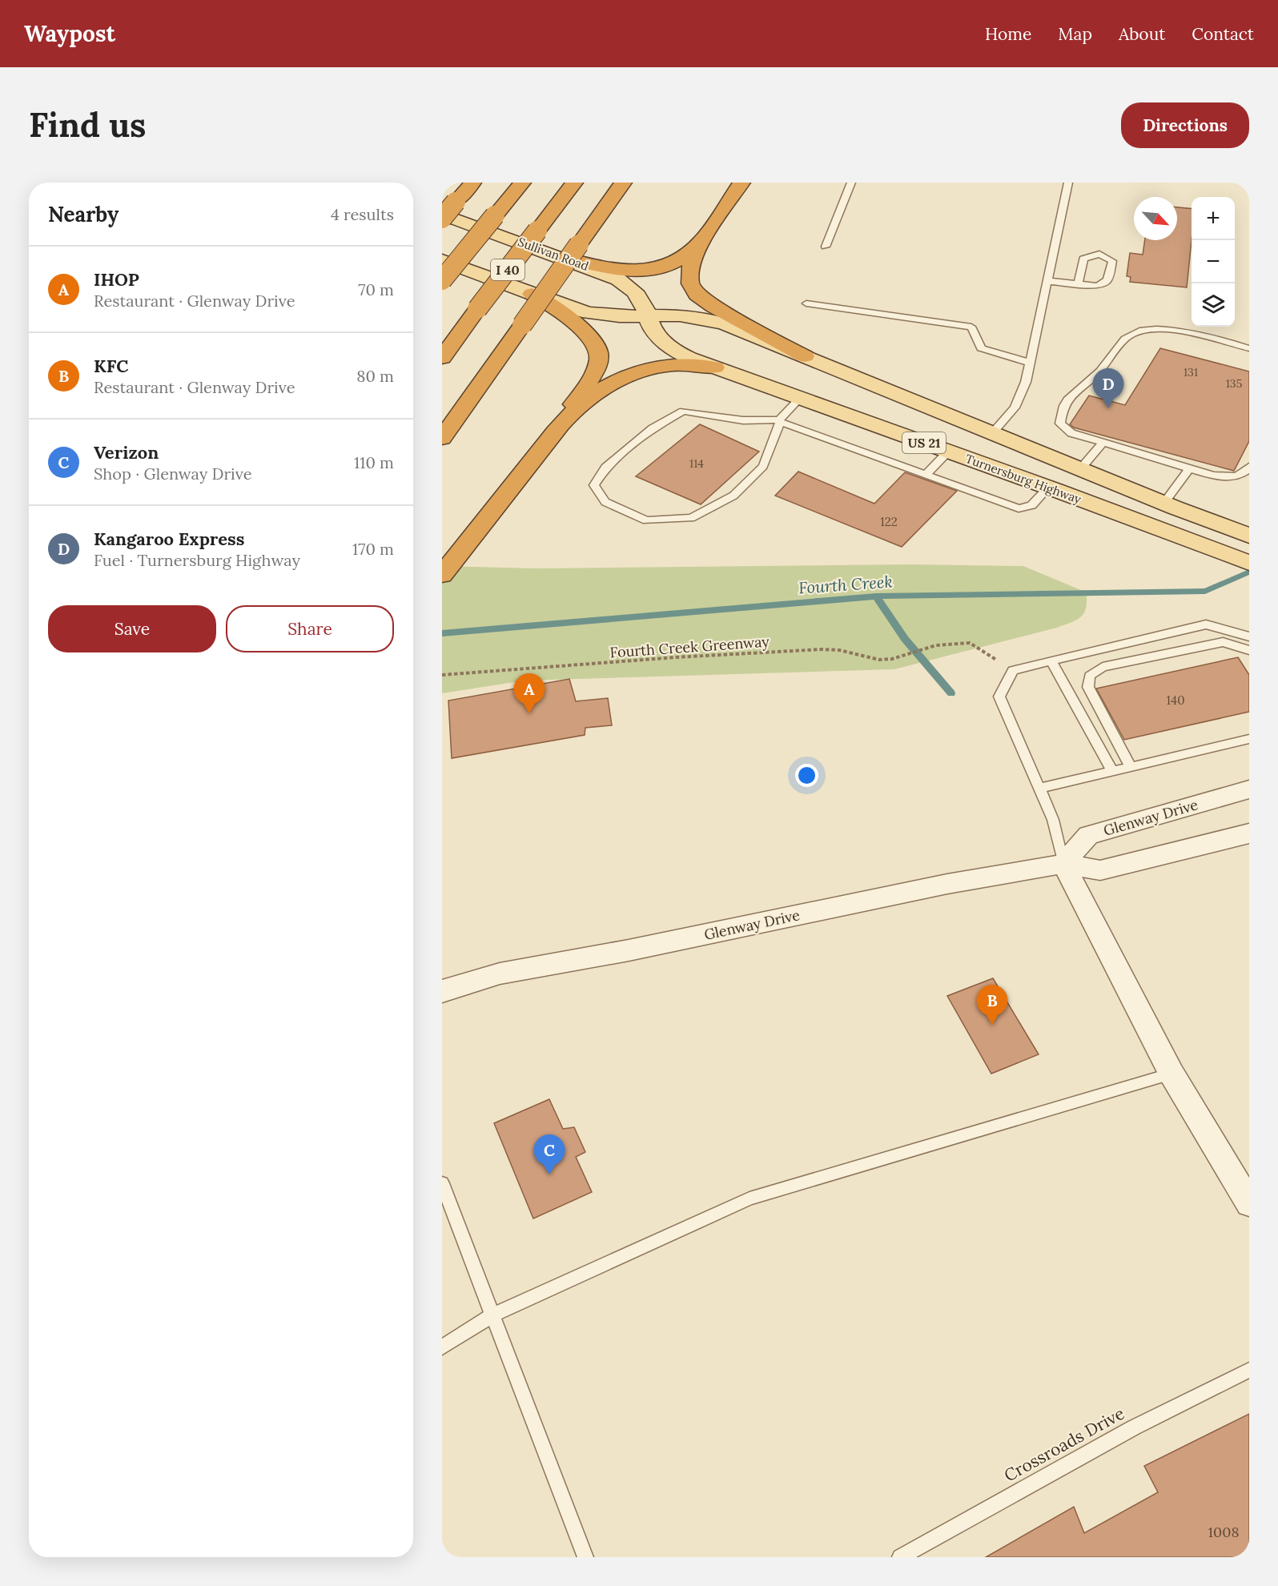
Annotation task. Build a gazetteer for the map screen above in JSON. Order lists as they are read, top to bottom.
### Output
{
  "streets": {
    "highway": ["I 40"],
    "main road": ["Sullivan Road", "US 21", "Turnersburg Highway"],
    "street": ["Glenway Drive"],
    "lane": ["Crossroads Drive"],
    "path": ["Fourth Creek Greenway"]
  },
  "crossings": [
    ["Sullivan Road", "US 21"],
    ["Sullivan Road", "Turnersburg Highway"],
    ["US 21", "Turnersburg Highway"]
  ],
  "water": ["Fourth Creek"],
  "house_numbers": [
    "131",
    "135",
    "114",
    "122",
    "140",
    "1008"
  ],
  "north": "bottom right",
  "page": {
    "header": "Waypost",
    "nav": [
      "Home",
      "Map",
      "About",
      "Contact"
    ],
    "buttons": [
      "Directions",
      ["Save", "Share"]
    ],
    "title": "Find us",
    "heading": ["Nearby", "4 results"],
    "map_buttons": ["+", "−"],
    "list": [
      {
        "mark": "A",
        "name": "IHOP",
        "note": "Restaurant · Glenway Drive",
        "value": "70 m"
      },
      {
        "mark": "B",
        "name": "KFC",
        "note": "Restaurant · Glenway Drive",
        "value": "80 m"
      },
      {
        "mark": "C",
        "name": "Verizon",
        "note": "Shop · Glenway Drive",
        "value": "110 m"
      },
      {
        "mark": "D",
        "name": "Kangaroo Express",
        "note": "Fuel · Turnersburg Highway",
        "value": "170 m"
      }
    ],
    "pins": [
      "D",
      "A",
      "B",
      "C"
    ]
  }
}
